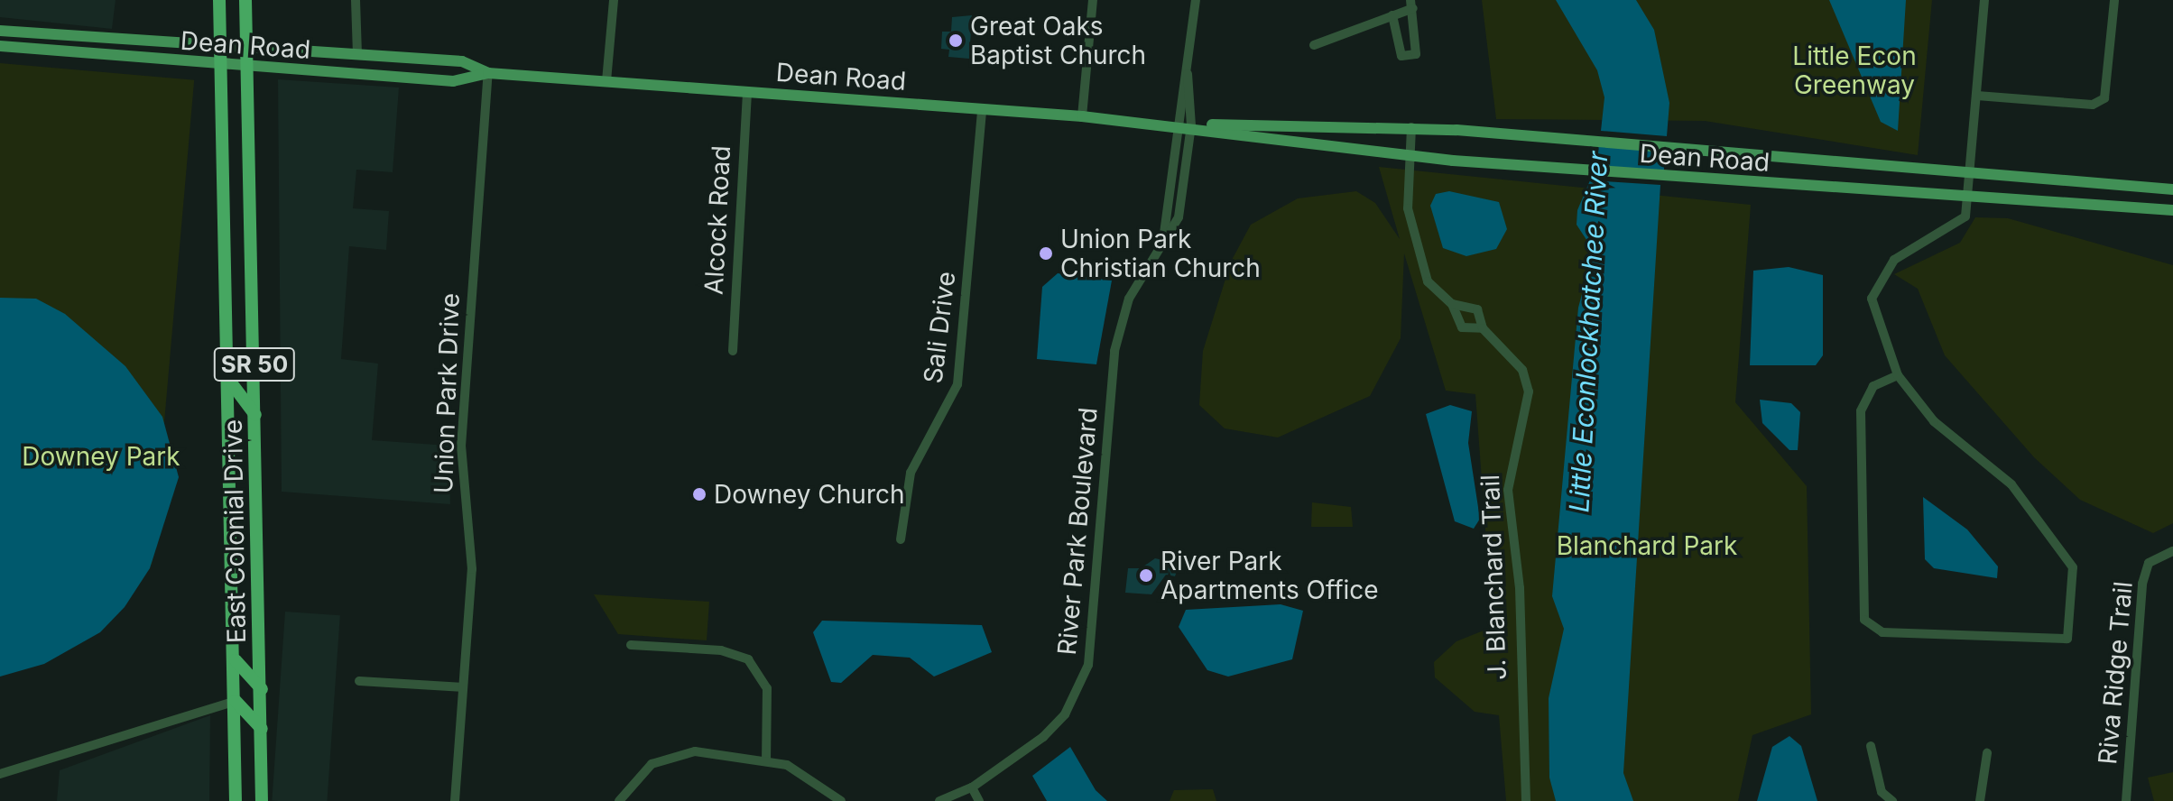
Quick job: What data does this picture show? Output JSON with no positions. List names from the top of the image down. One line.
{"streets":{"highway":["SR 50","East Colonial Drive"],"main road":["Dean Road"],"street":["Alcock Road","Sali Drive","Union Park Drive","River Park Boulevard","J. Blanchard Trail","Riva Ridge Trail"]},"crossings":[["Dean Road","Alcock Road"],["Dean Road","Sali Drive"],["Dean Road","Union Park Drive"],["Dean Road","East Colonial Drive"],["Dean Road","River Park Boulevard"],["Dean Road","J. Blanchard Trail"]],"water":["Little Econlockhatchee River"],"parks":["Little Econ Greenway","Downey Park","Blanchard Park"],"places":["Great Oaks Baptist Church","Union Park Christian Church","Downey Church","River Park Apartments Office"]}
